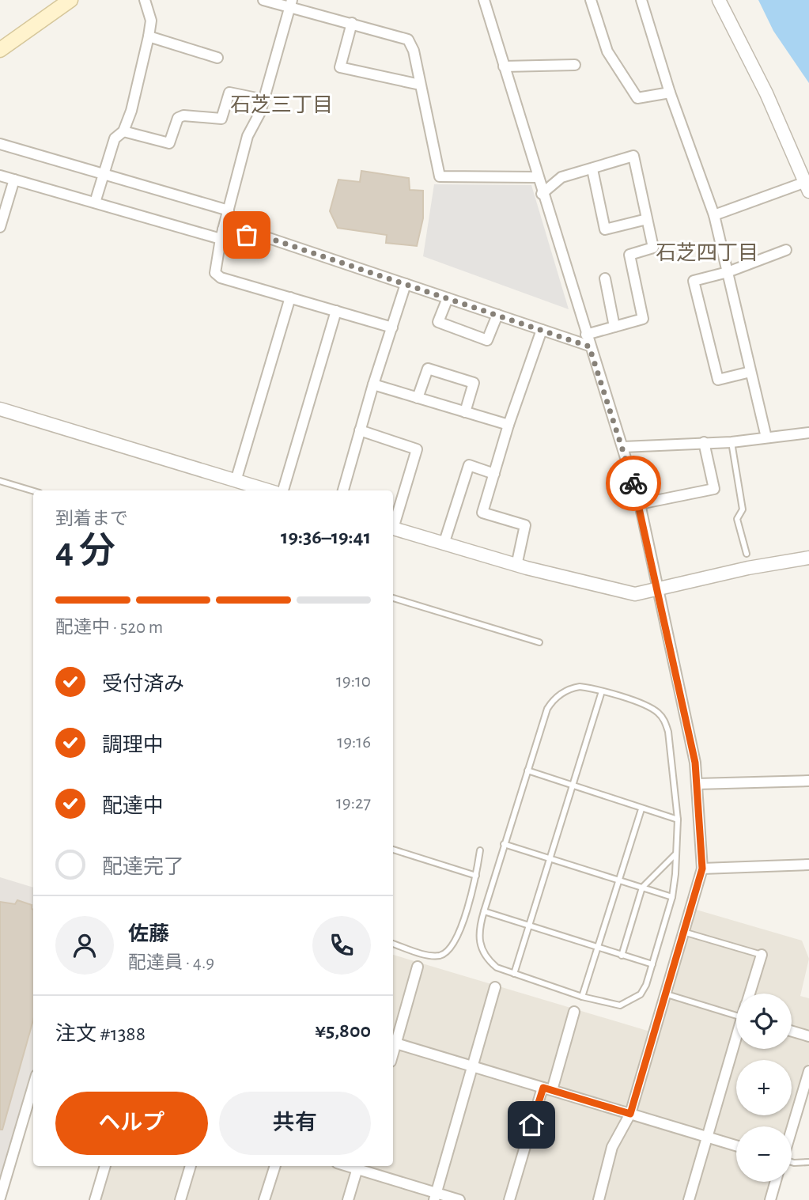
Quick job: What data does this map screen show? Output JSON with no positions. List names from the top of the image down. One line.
{"districts":["石芝三丁目","石芝四丁目"],"page":{"heading":["4 分","到着まで","19:36–19:41"],"panel":["佐藤","配達員 · 4.9","注文 #1388","¥5,800"],"bar":"配達中 · 520 m","list":[["受付済み","19:10"],["調理中","19:16"],["配達中","19:27"],"配達完了"],"map_buttons":["+","−"],"buttons":["ヘルプ","共有"]}}
